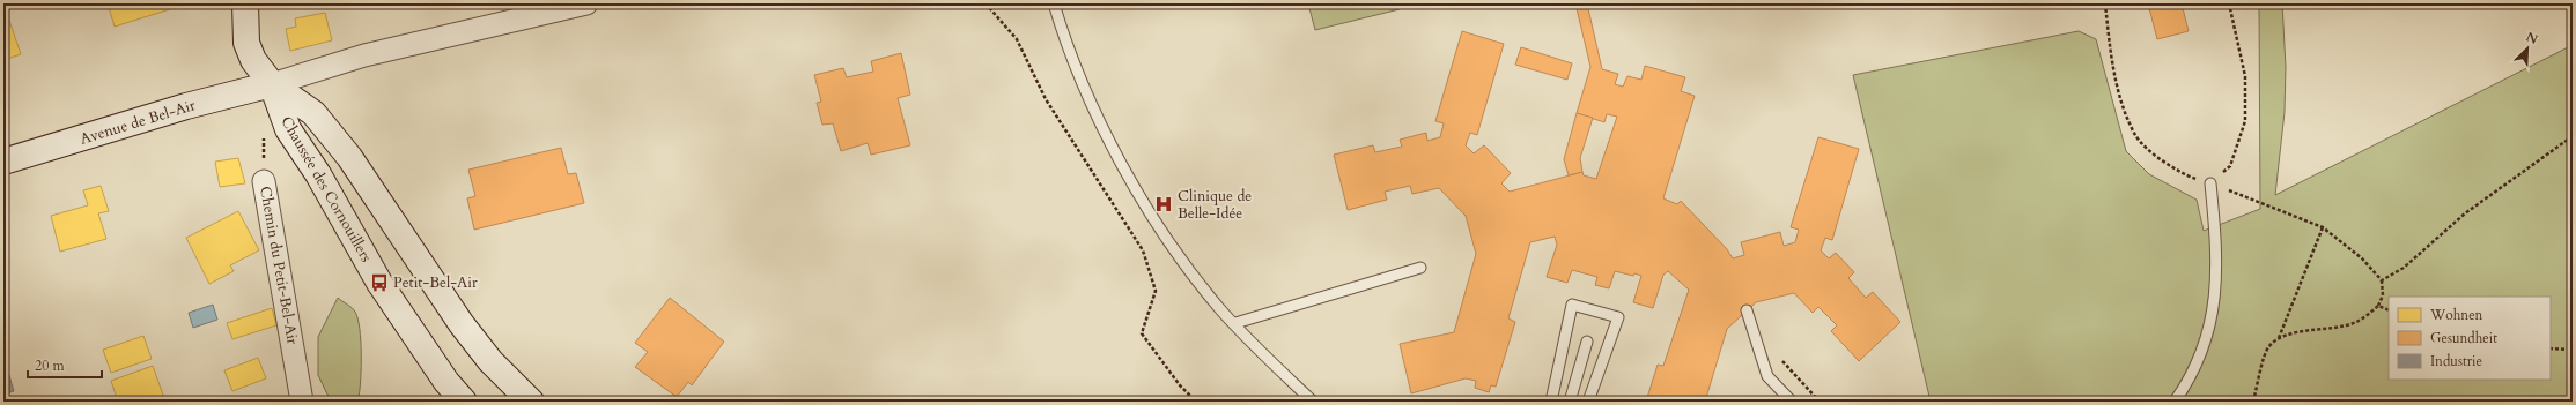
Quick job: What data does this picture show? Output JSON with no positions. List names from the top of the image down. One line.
{"streets":{"street":["Avenue de Bel-Air","Chaussée des Cornouillers","Chemin du Petit-Bel-Air"]},"crossings":[["Avenue de Bel-Air","Chaussée des Cornouillers"]],"places":{"hospital":["Clinique de Belle-Idée"],"bus stop":["Petit-Bel-Air"]},"legend":["Wohnen","Gesundheit","Industrie"],"scale_bar":"20 m","north":"top right"}
